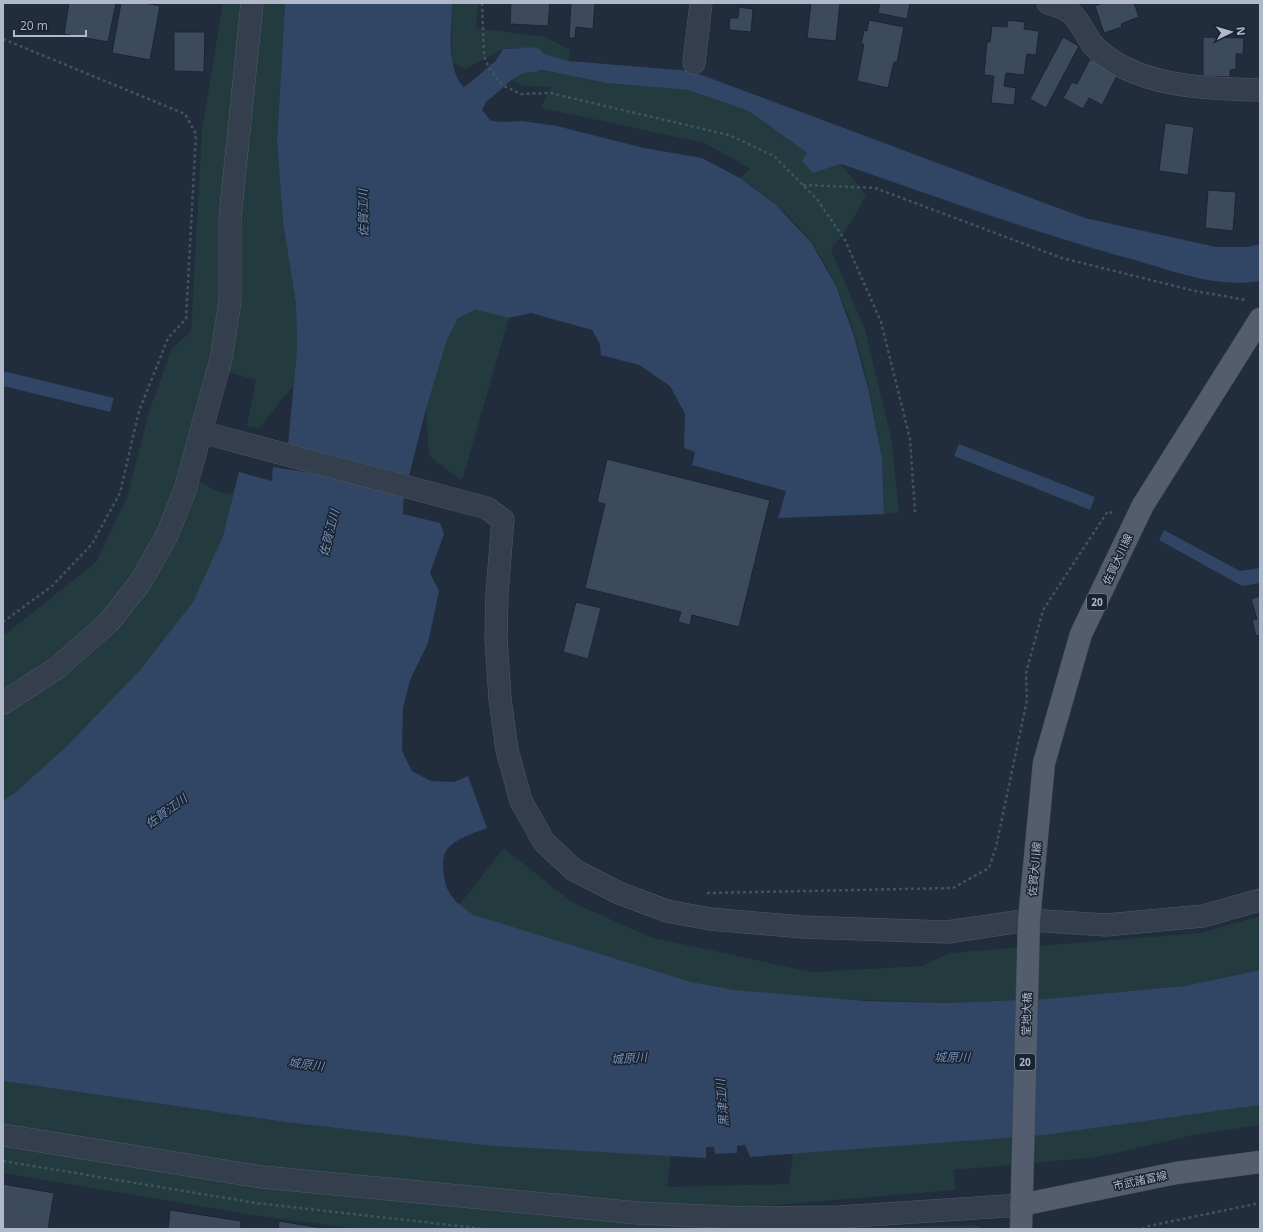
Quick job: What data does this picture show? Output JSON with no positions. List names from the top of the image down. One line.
{"streets":{"main road":["佐賀大川線","20","堂地大橋","市武諸富線"]},"crossings":[["佐賀大川線","堂地大橋"],["20","堂地大橋"],["20","市武諸富線"],["堂地大橋","市武諸富線"]],"water":["佐賀江川","城原川","黒津江川"],"scale_bar":"20 m","north":"right"}
